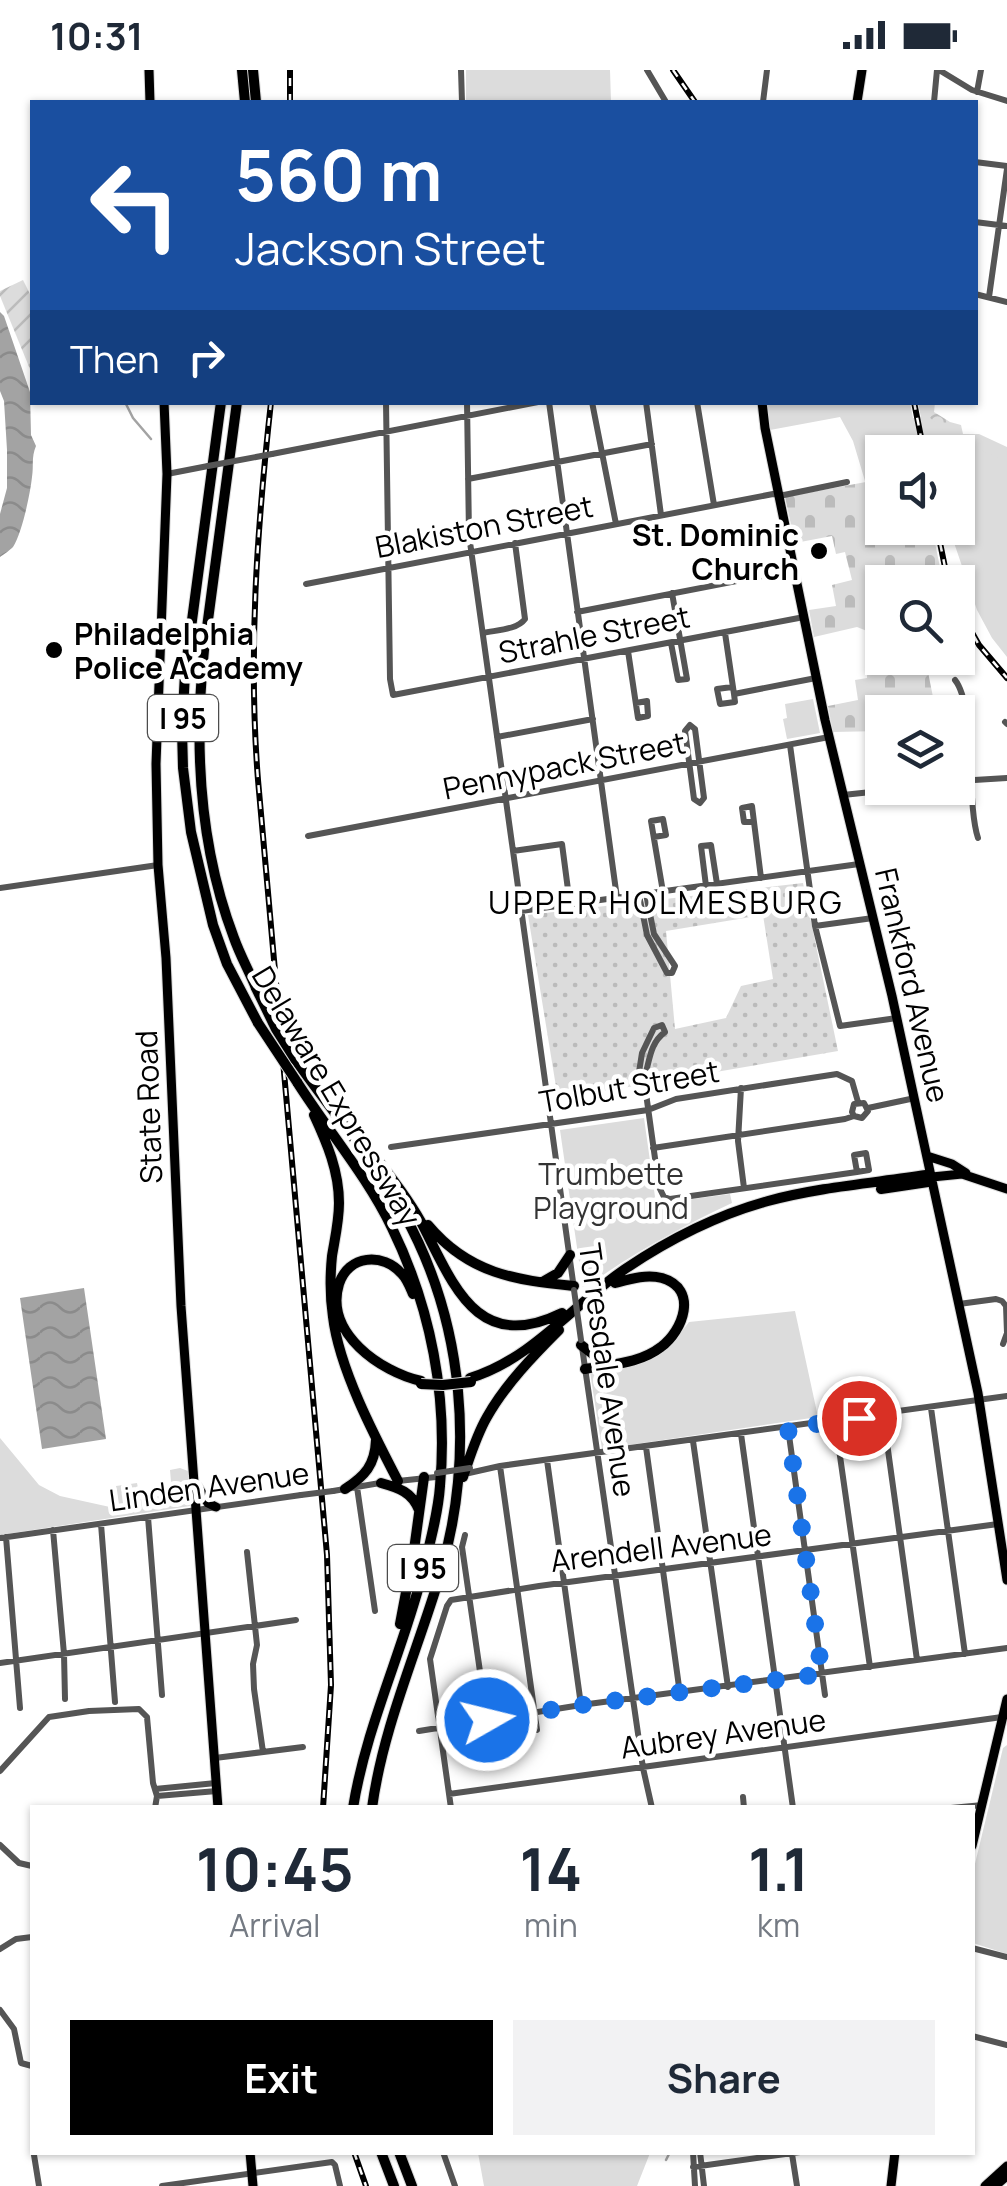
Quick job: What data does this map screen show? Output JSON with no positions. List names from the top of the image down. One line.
{"streets":{"highway":["I 95","Delaware Expressway"],"main road":["Frankford Avenue","State Road"],"street":["Blakiston Street","Strahle Street","Pennypack Street","Tolbut Street","Torresdale Avenue","Linden Avenue","Arendell Avenue","Aubrey Avenue"]},"crossings":[["Blakiston Street","Strahle Street"],["Blakiston Street","Frankford Avenue"],["Blakiston Street","Torresdale Avenue"],["Strahle Street","Frankford Avenue"],["Strahle Street","Torresdale Avenue"],["Pennypack Street","Frankford Avenue"],["Pennypack Street","Torresdale Avenue"],["Frankford Avenue","Linden Avenue"],["Frankford Avenue","Arendell Avenue"],["Tolbut Street","Torresdale Avenue"],["State Road","Linden Avenue"],["Torresdale Avenue","Linden Avenue"],["Torresdale Avenue","Arendell Avenue"],["Torresdale Avenue","Aubrey Avenue"]],"districts":["UPPER HOLMESBURG"],"parks":["Trumbette Playground"],"places":["St. Dominic Church","Philadelphia Police Academy"],"page":{"status":"10:31","turn":["560 m","Jackson Street"],"then":"Then","eta":["10:45","Arrival","14","min","1.1","km"],"buttons":["Exit","Share"]}}
